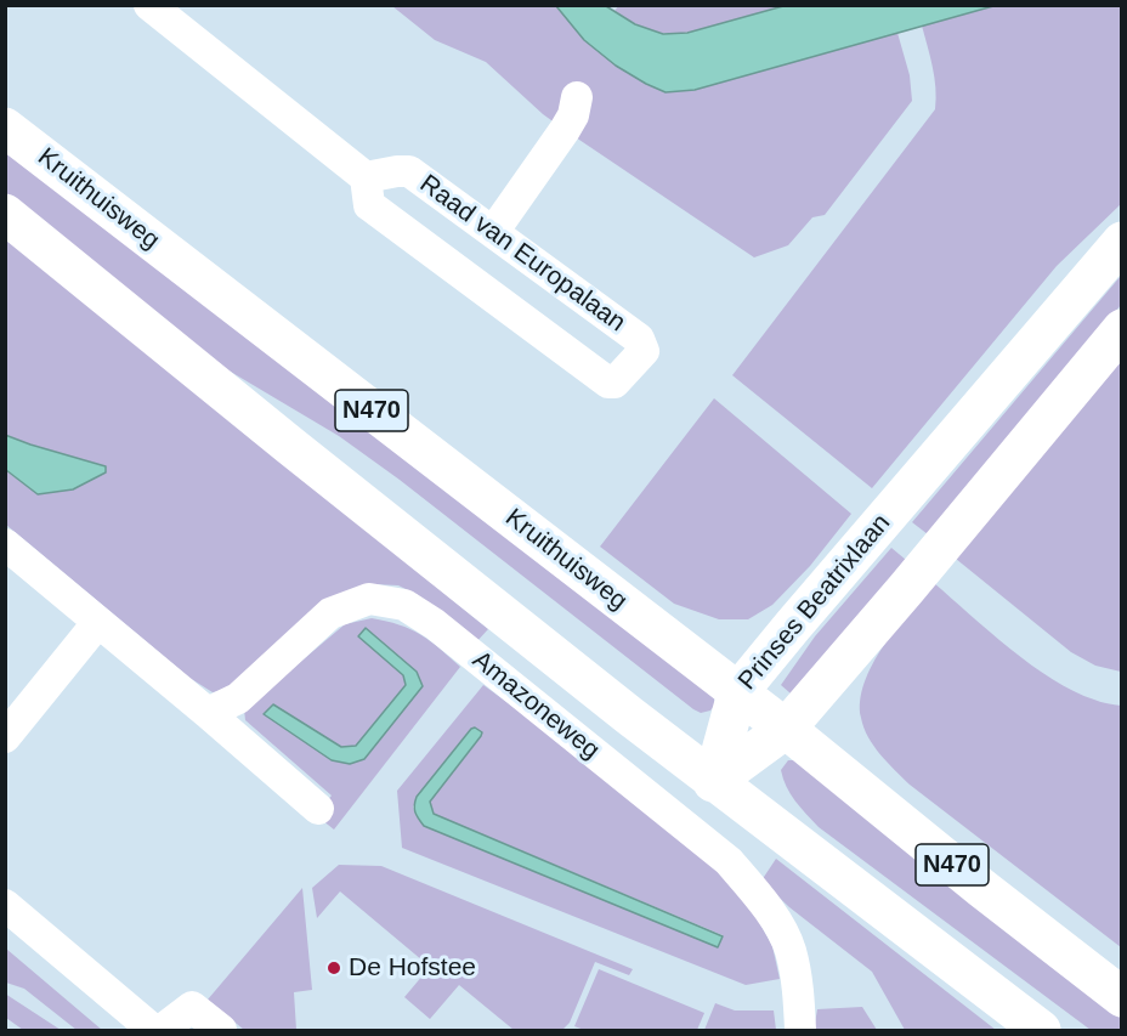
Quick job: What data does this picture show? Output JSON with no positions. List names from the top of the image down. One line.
{"streets":{"main road":["Kruithuisweg","N470","Prinses Beatrixlaan"],"street":["Raad van Europalaan","Amazoneweg"]},"crossings":[["Kruithuisweg","Prinses Beatrixlaan"]],"places":["De Hofstee"]}
